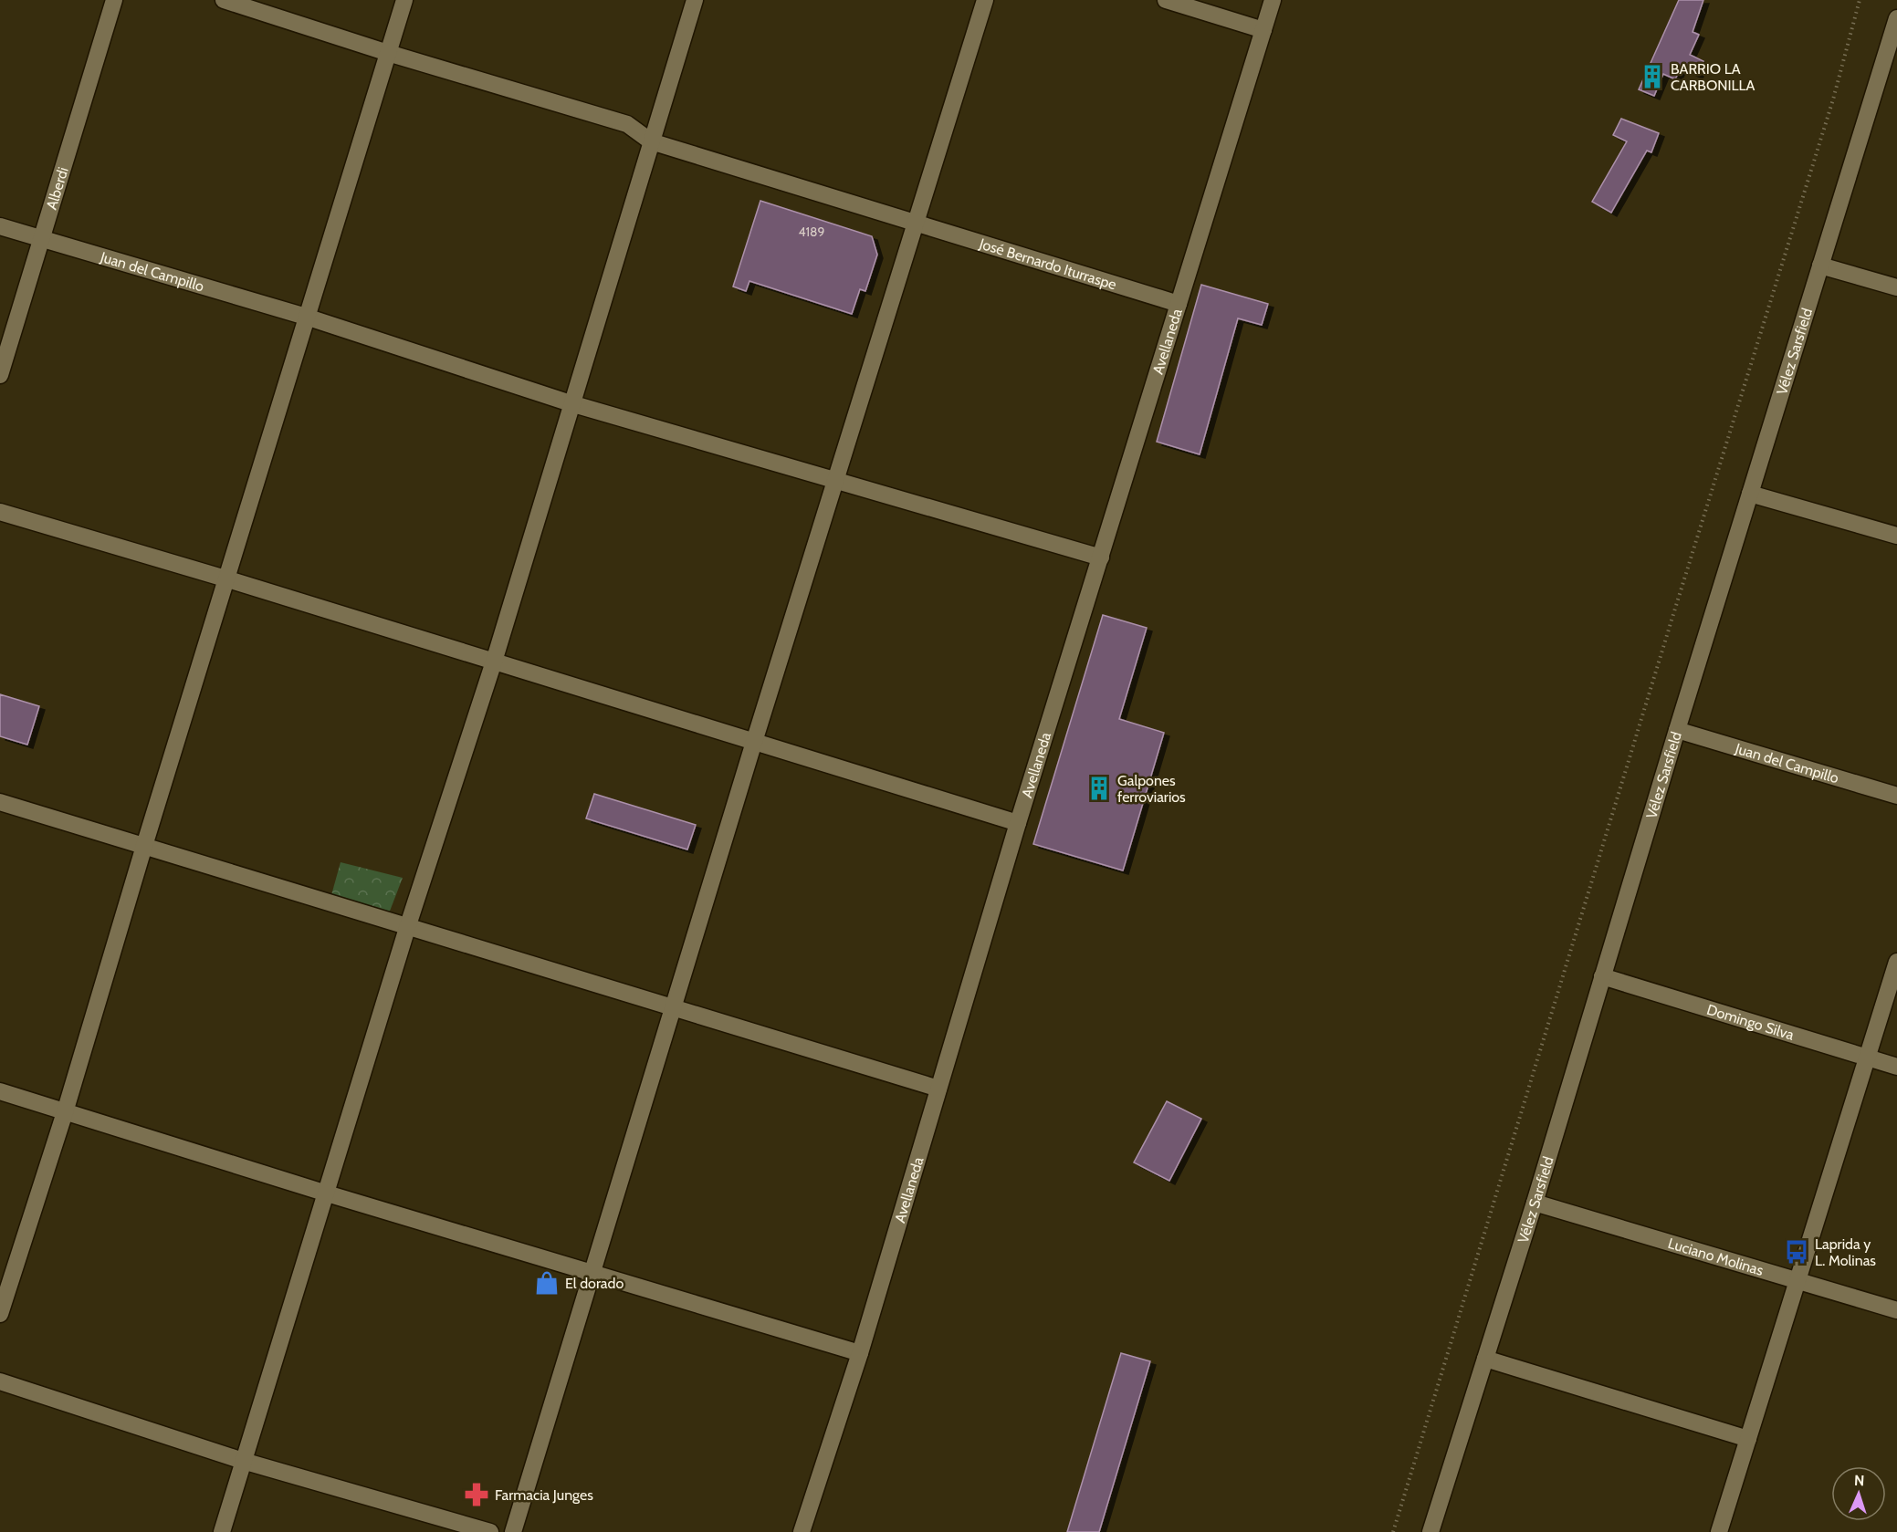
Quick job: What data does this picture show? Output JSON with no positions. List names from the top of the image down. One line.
{"streets":{"street":["Alberdi","José Bernardo Iturraspe","Juan del Campillo","Avellaneda","Vélez Sarsfield","Domingo Silva","Luciano Molinas"]},"crossings":[["Alberdi","Juan del Campillo"],["José Bernardo Iturraspe","Avellaneda"],["Juan del Campillo","Avellaneda"],["Juan del Campillo","Vélez Sarsfield"],["Vélez Sarsfield","Domingo Silva"],["Vélez Sarsfield","Luciano Molinas"]],"places":{"building":["BARRIO LA CARBONILLA","Galpones ferroviarios"],"bus stop":["Laprida y L. Molinas"],"shop":["El dorado"],"pharmacy":["Farmacia Junges"]},"house_numbers":["4189"],"north":"top"}
